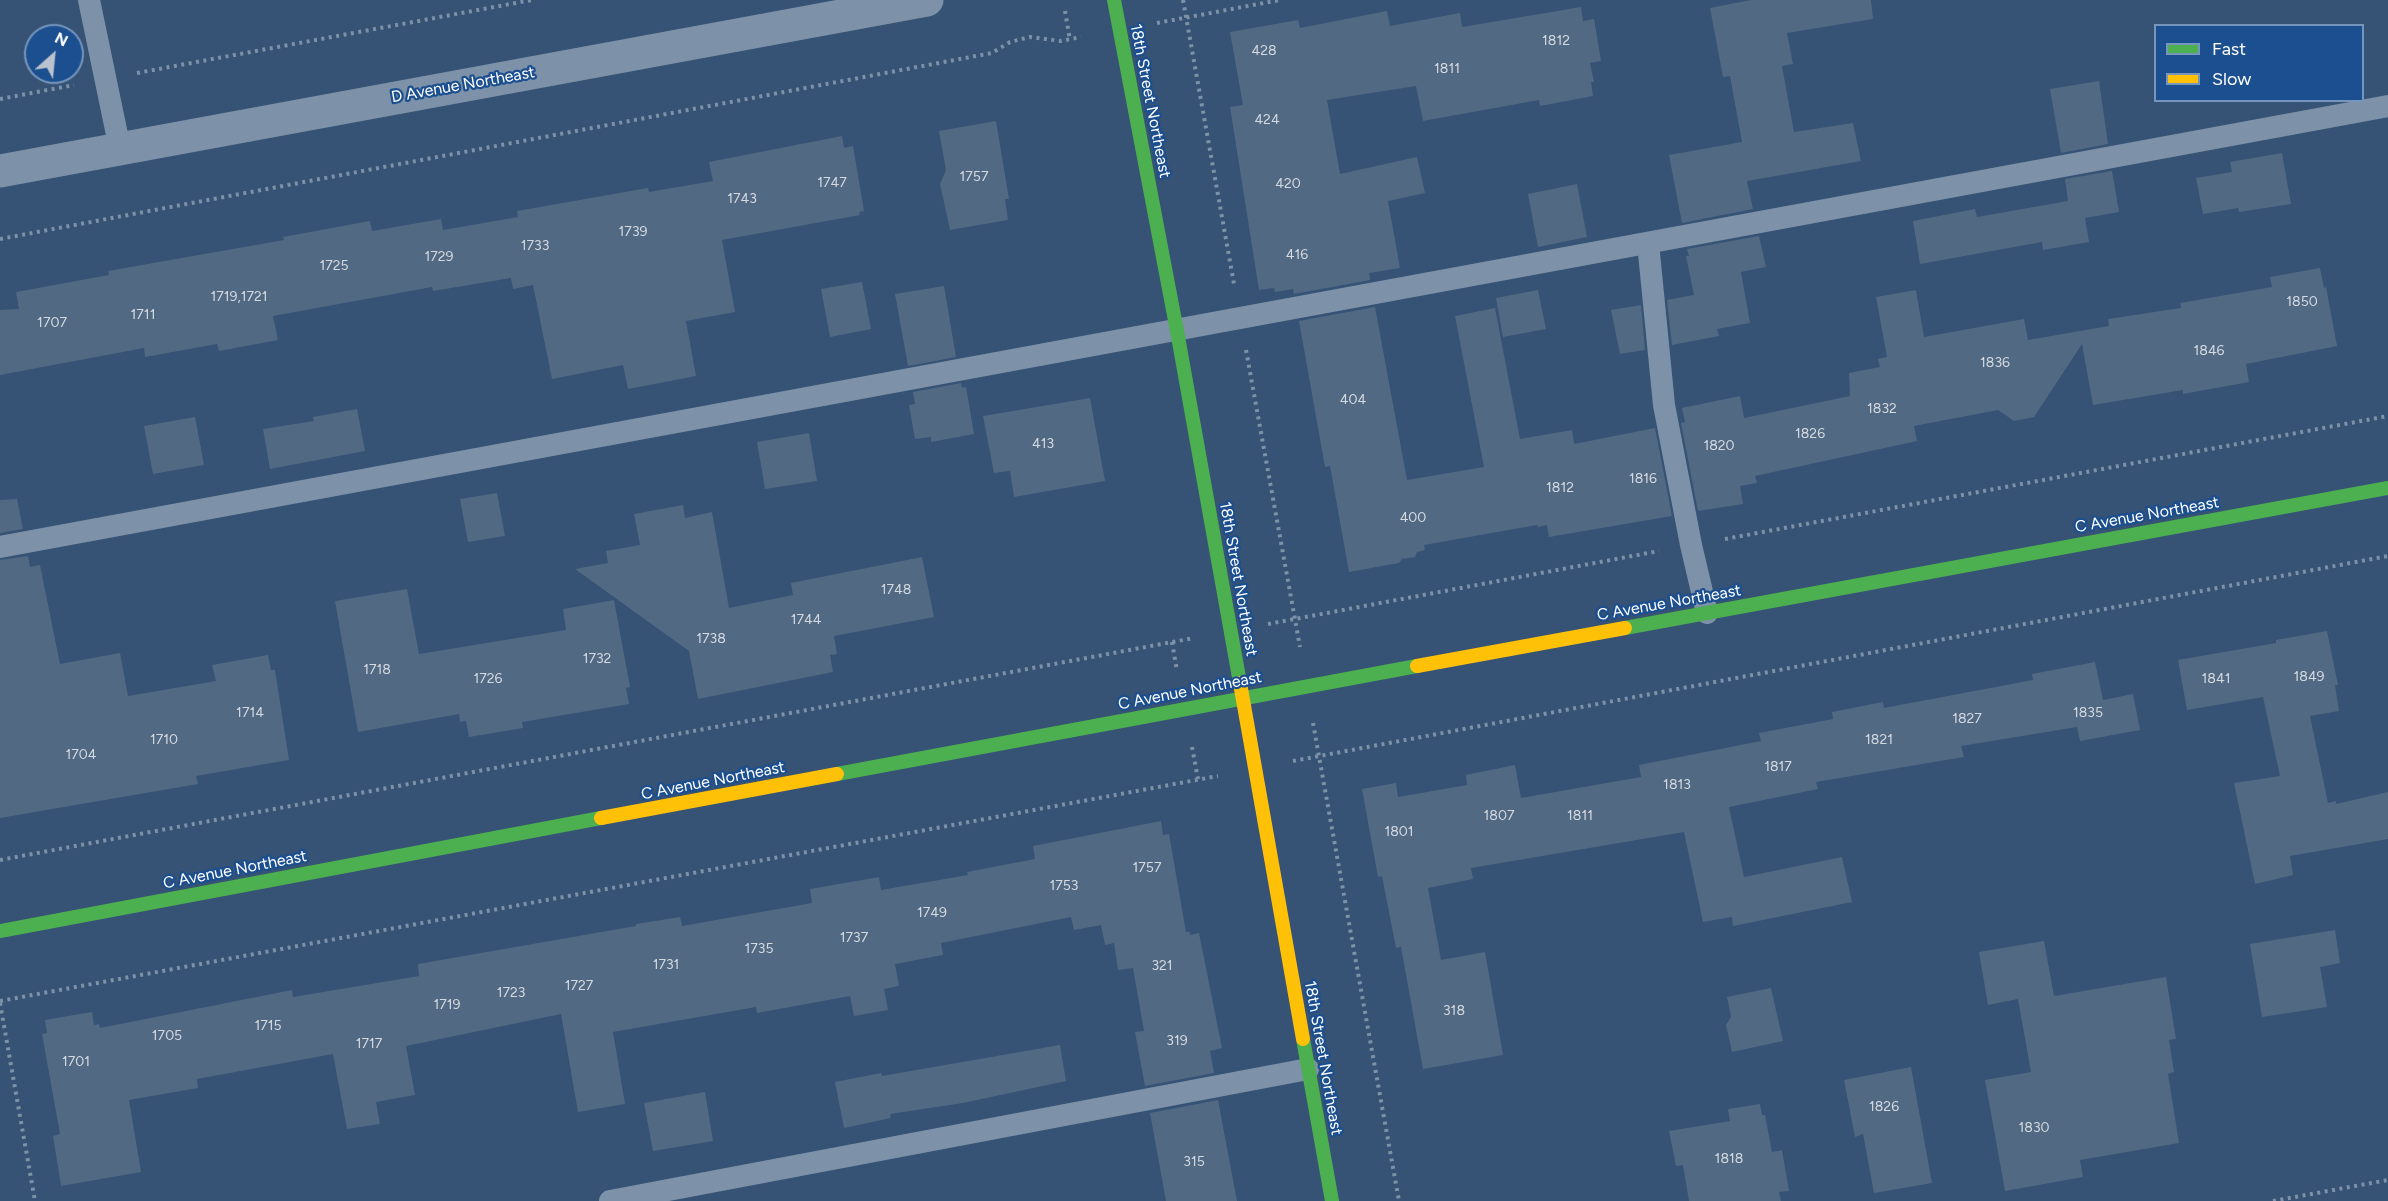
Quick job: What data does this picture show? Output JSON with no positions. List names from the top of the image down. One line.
{"streets":{"street":["D Avenue Northeast","18th Street Northeast","C Avenue Northeast"]},"crossings":[["18th Street Northeast","C Avenue Northeast"]],"house_numbers":["1812","428","1811","424","1757","1747","420","1743","1739","1733","416","1729","1725","1719,1721","1850","1711","1707","1846","1836","404","1832","1826","413","1820","1816","1812","400","1748","1744","1738","1732","1718","1849","1726","1841","1714","1835","1827","1710","1821","1704","1817","1813","1807","1811","1801","1757","1753","1749","1737","1735","1731","321","1727","1723","1719","318","1715","1705","319","1717","1701","1826","1830","1818","315"],"legend":["Fast","Slow"],"north":"top right"}
